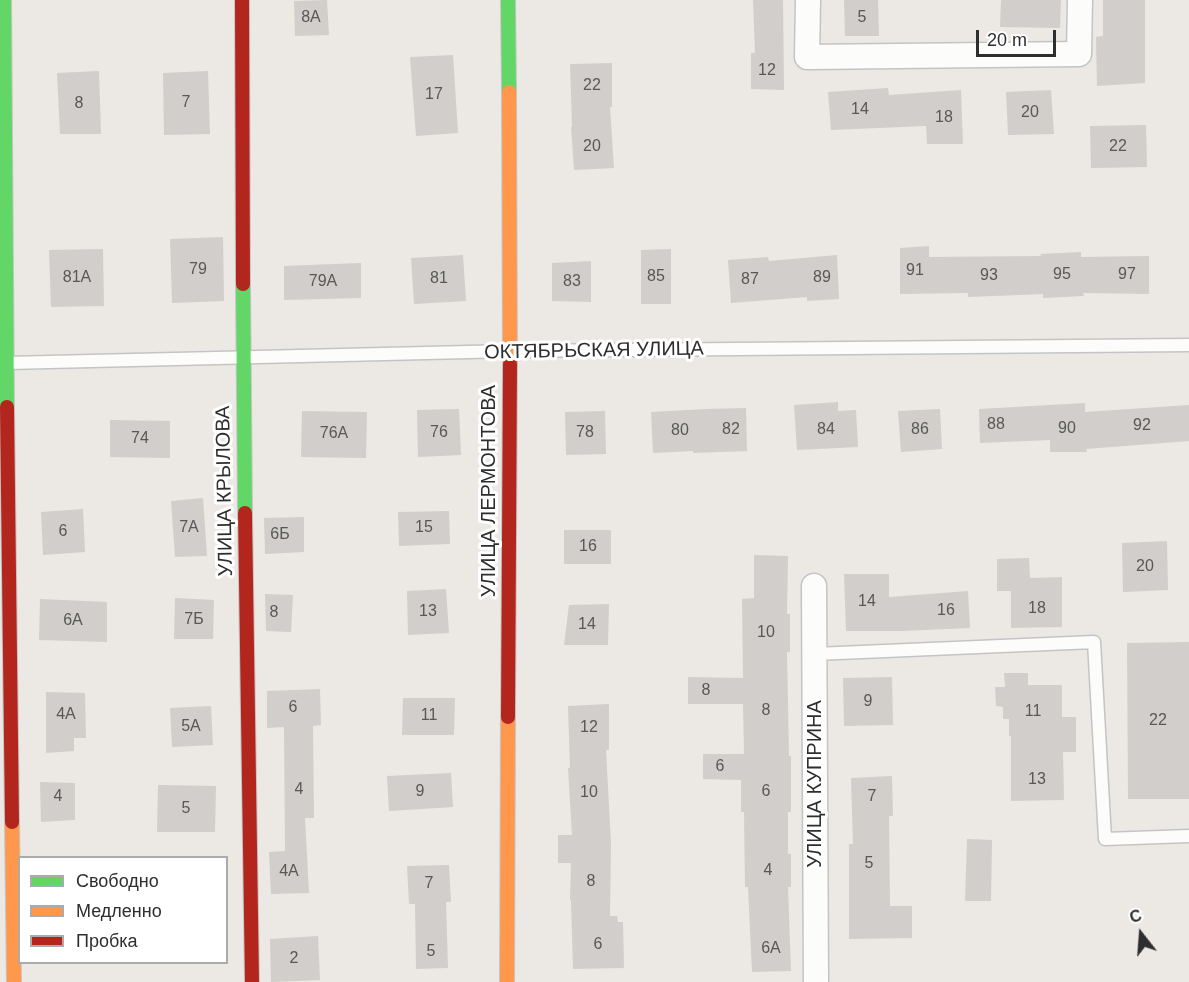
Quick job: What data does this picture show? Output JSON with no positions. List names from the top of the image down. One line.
{"streets":{"street":["УЛИЦА КРЫЛОВА","УЛИЦА ЛЕРМОНТОВА","УЛИЦА КУПРИНА"],"lane":["ОКТЯБРЬСКАЯ УЛИЦА"]},"crossings":[["ОКТЯБРЬСКАЯ УЛИЦА","УЛИЦА КРЫЛОВА"],["ОКТЯБРЬСКАЯ УЛИЦА","УЛИЦА ЛЕРМОНТОВА"]],"house_numbers":["8А","5","12","22","17","7","8","14","20","18","20","22","79","91","95","97","93","85","81А","89","81","87","79А","83","88","92","90","82","84","86","80","76","78","76А","74","7А","15","6","6Б","16","20","14","18","16","13","8","7Б","6А","14","10","8","9","6","8","11","4А","11","22","5А","12","6","13","4","9","6","10","4","7","5","5","4","4А","8","7","6","6А","5","2"],"legend":["Свободно","Медленно","Пробка"],"scale_bar":"20 m","north":"top"}
